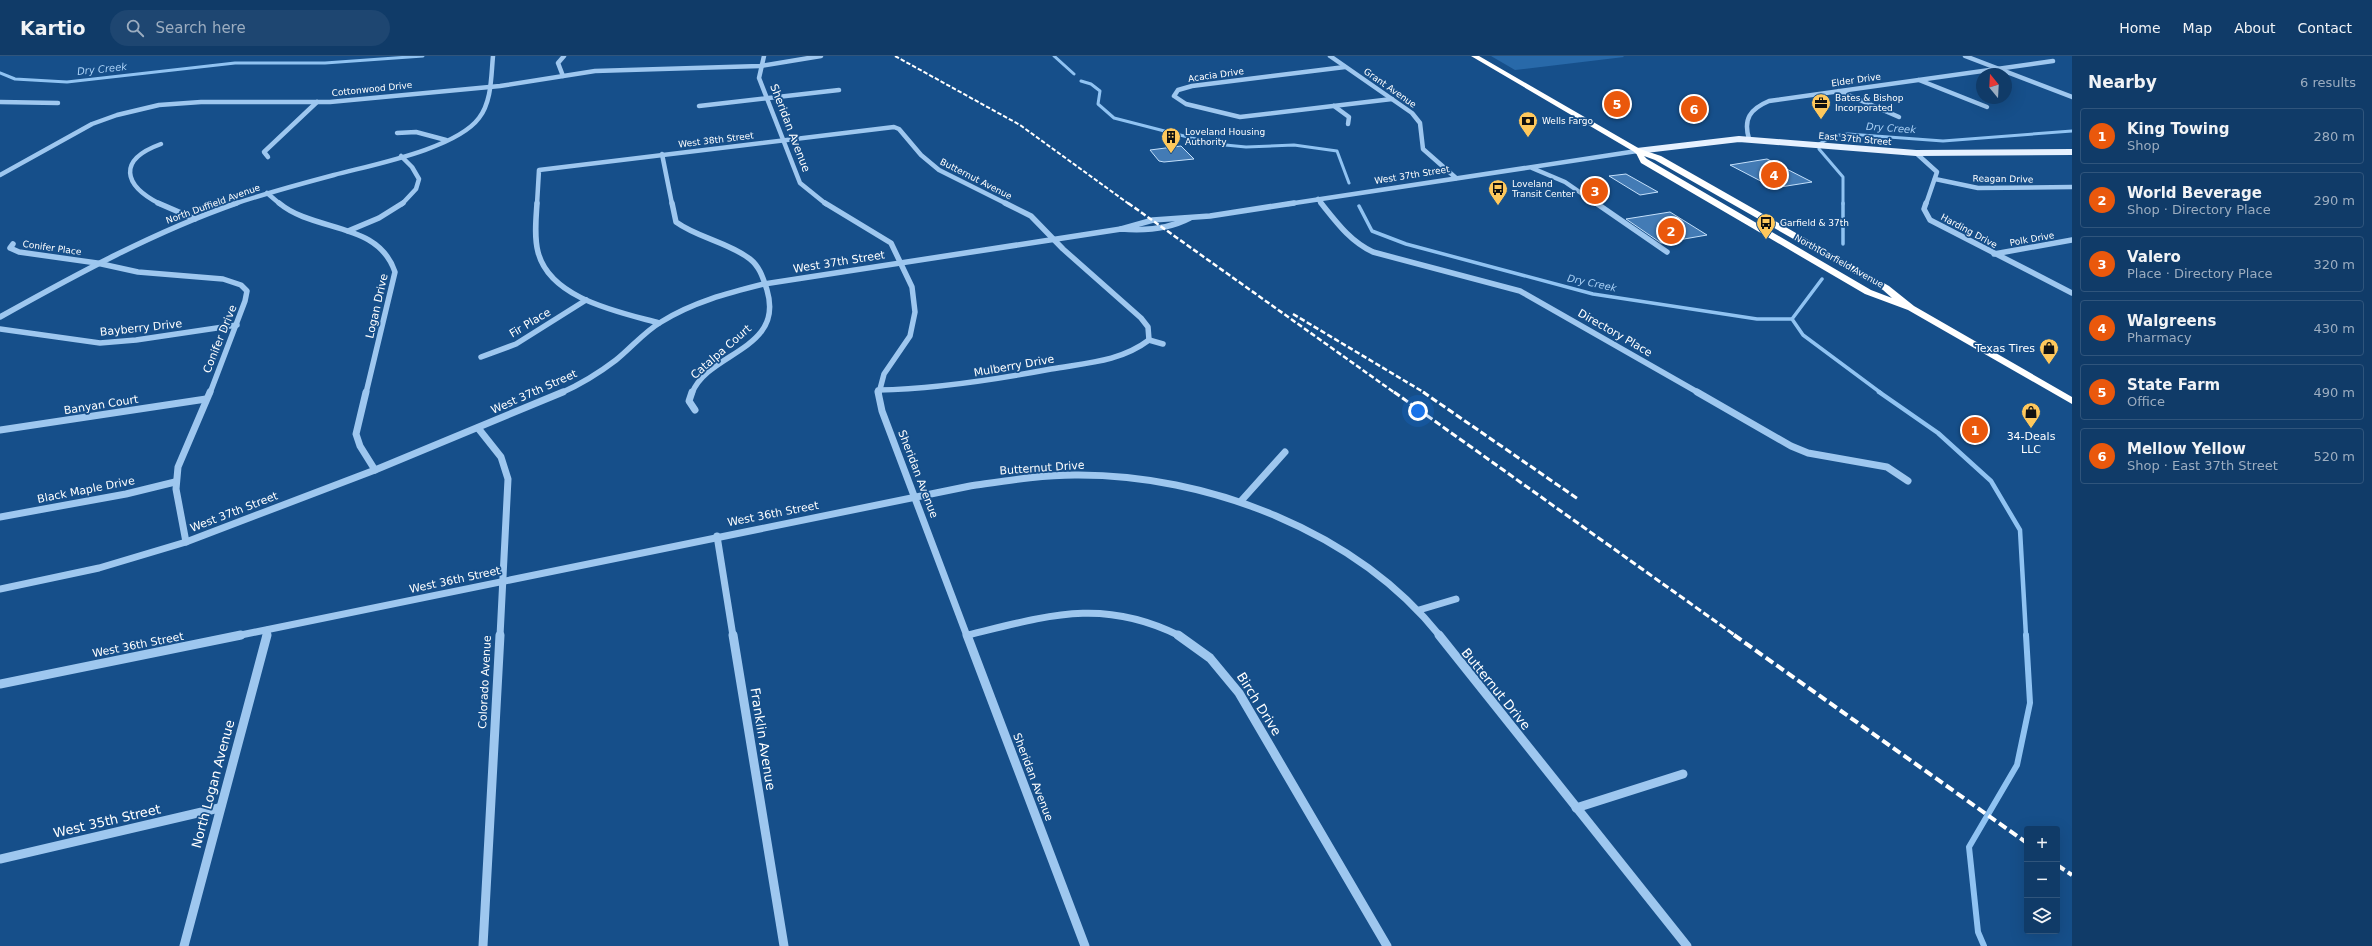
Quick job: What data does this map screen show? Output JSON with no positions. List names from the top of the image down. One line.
{"streets":{"highway":["North Garfield Avenue"],"main road":["East 37th Street"],"street":["Acacia Drive","Elder Drive","Grant Avenue","Cottonwood Drive","Sheridan Avenue","West 38th Street","West 37th Street","Butternut Avenue","Reagan Drive","North Duffield Avenue","Harding Drive","Polk Drive","Conifer Place","Logan Drive","Fir Place","Bayberry Drive","Directory Place","Conifer Drive","Catalpa Court","Mulberry Drive","Banyan Court","Butternut Drive","Black Maple Drive","West 36th Street","Colorado Avenue","Birch Drive","Franklin Avenue","North Logan Avenue","West 35th Street"]},"crossings":[["Acacia Drive","Grant Avenue"],["Elder Drive","East 37th Street"],["Grant Avenue","West 37th Street"],["Cottonwood Drive","Sheridan Avenue"],["Cottonwood Drive","North Duffield Avenue"],["Sheridan Avenue","West 38th Street"],["Sheridan Avenue","West 37th Street"],["Sheridan Avenue","Mulberry Drive"],["Sheridan Avenue","Butternut Drive"],["Sheridan Avenue","West 36th Street"],["Sheridan Avenue","Birch Drive"],["East 37th Street","West 37th Street"],["East 37th Street","North Garfield Avenue"],["West 38th Street","Butternut Avenue"],["West 38th Street","Fir Place"],["West 37th Street","Butternut Avenue"],["West 37th Street","North Garfield Avenue"],["West 37th Street","Logan Drive"],["West 37th Street","Directory Place"],["West 37th Street","Conifer Drive"],["West 37th Street","Catalpa Court"],["West 37th Street","Colorado Avenue"],["Reagan Drive","Harding Drive"],["North Duffield Avenue","Conifer Place"],["North Duffield Avenue","Logan Drive"],["North Duffield Avenue","Conifer Drive"],["Harding Drive","Polk Drive"],["Conifer Place","Conifer Drive"],["Bayberry Drive","Conifer Drive"],["Conifer Drive","Banyan Court"],["Conifer Drive","Black Maple Drive"],["Butternut Drive","West 36th Street"],["West 36th Street","Colorado Avenue"],["West 36th Street","Franklin Avenue"],["West 36th Street","North Logan Avenue"],["North Logan Avenue","West 35th Street"]],"water":["Dry Creek"],"places":{"office":["Bates & Bishop Incorporated"],"bank":["Wells Fargo"],"building":["Loveland Housing Authority"],"bus stop":["Loveland Transit Center","Garfield & 37th"],"shop":["Texas Tires","34-Deals LLC"]},"north":"top","page":{"header":"Kartio","search":"Search here","nav":["Home","Map","About","Contact"],"heading":["Nearby","6 results"],"pins":["5","6","4","3","2","1"],"list":[{"mark":"1","name":"King Towing","note":"Shop","value":"280 m"},{"mark":"2","name":"World Beverage","note":"Shop · Directory Place","value":"290 m"},{"mark":"3","name":"Valero","note":"Place · Directory Place","value":"320 m"},{"mark":"4","name":"Walgreens","note":"Pharmacy","value":"430 m"},{"mark":"5","name":"State Farm","note":"Office","value":"490 m"},{"mark":"6","name":"Mellow Yellow","note":"Shop · East 37th Street","value":"520 m"}],"map_buttons":["+","−"]}}
